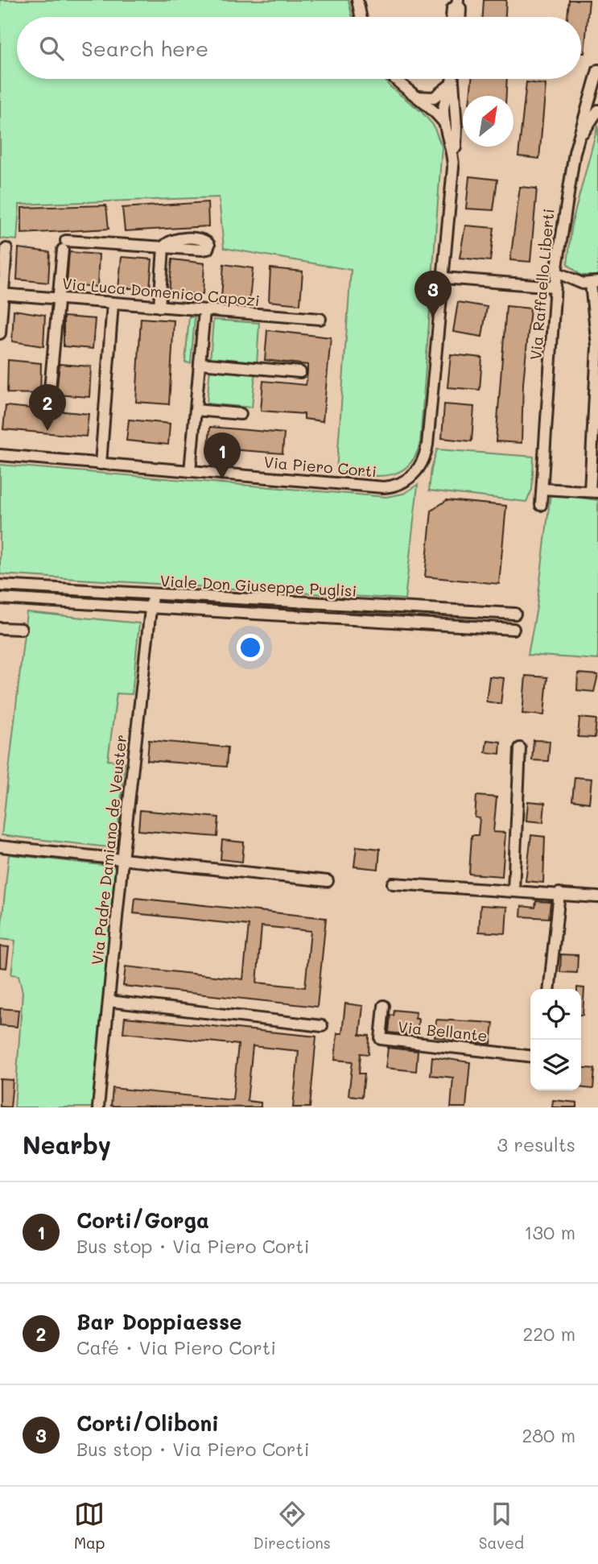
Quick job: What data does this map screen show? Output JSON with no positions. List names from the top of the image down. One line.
{"streets":{"street":["Via Raffaello Liberti","Via Luca Domenico Capozi","Via Piero Corti","Viale Don Giuseppe Puglisi","Via Padre Damiano de Veuster","Via Bellante"]},"crossings":[["Viale Don Giuseppe Puglisi","Via Padre Damiano de Veuster"]],"north":"top right","page":{"search":"Search here","pins":["3","2","1"],"heading":["Nearby","3 results"],"list":[{"mark":"1","name":"Corti/Gorga","note":"Bus stop · Via Piero Corti","value":"130 m"},{"mark":"2","name":"Bar Doppiaesse","note":"Café · Via Piero Corti","value":"220 m"},{"mark":"3","name":"Corti/Oliboni","note":"Bus stop · Via Piero Corti","value":"280 m"}],"nav":["Map","Directions","Saved"]}}
